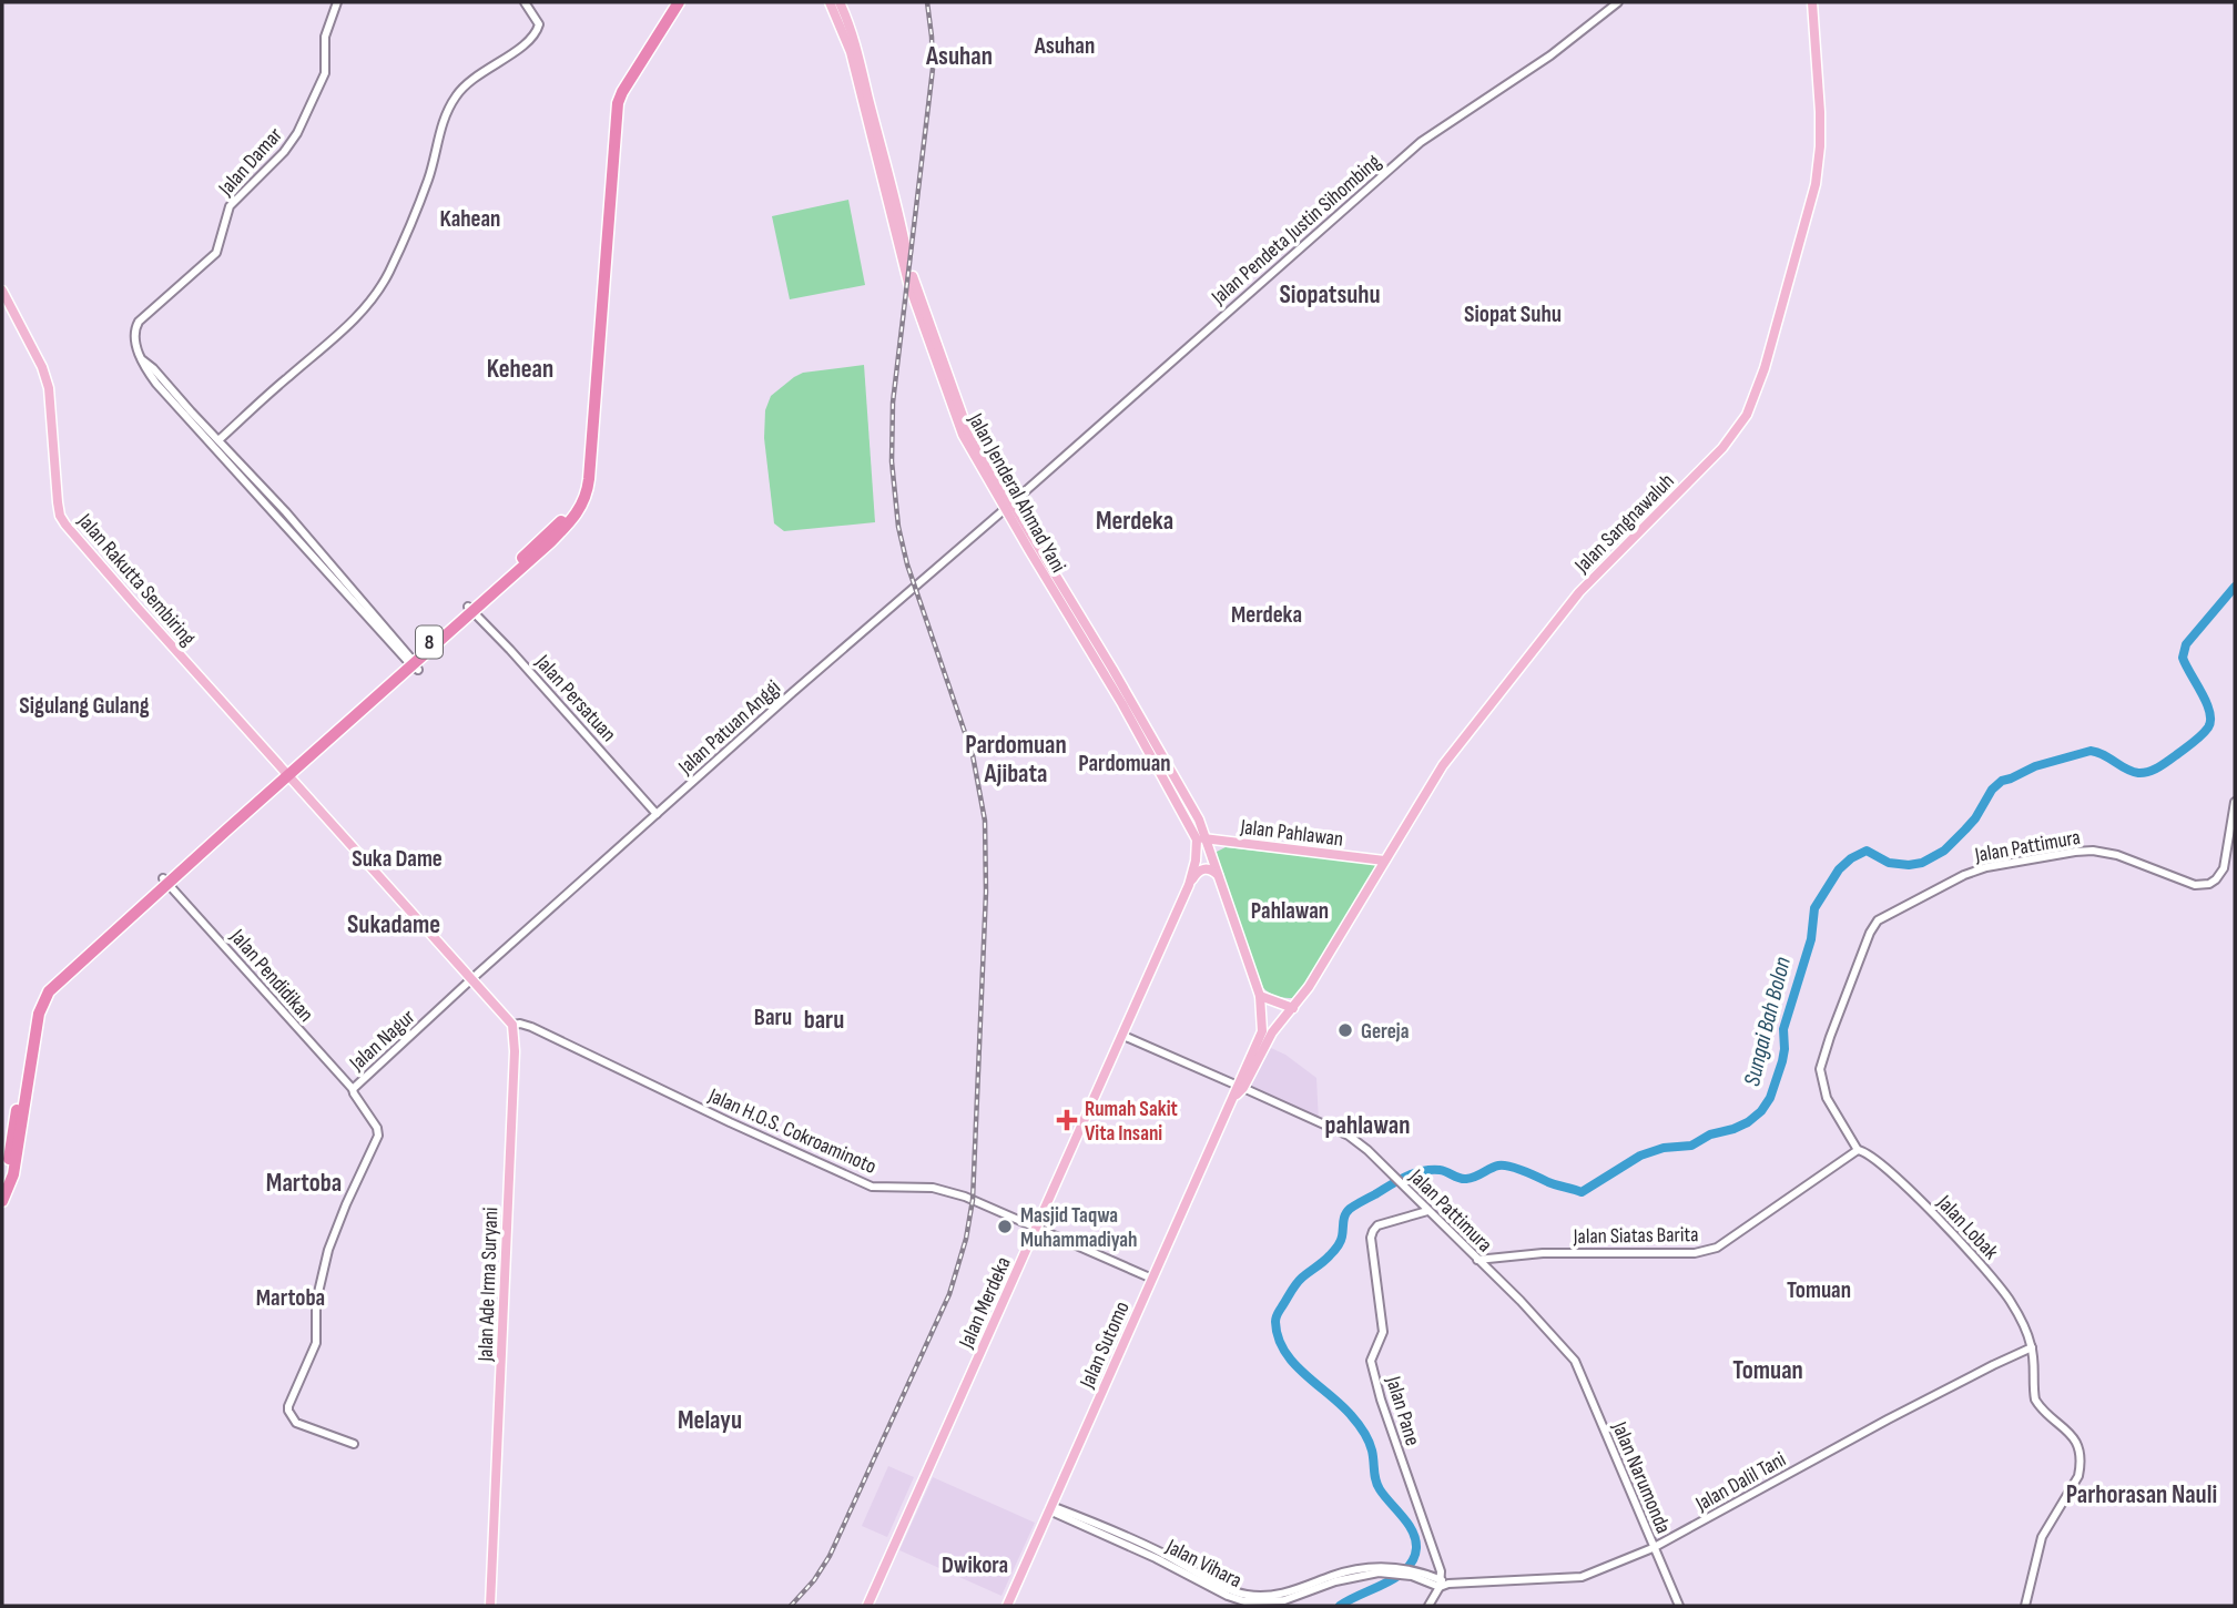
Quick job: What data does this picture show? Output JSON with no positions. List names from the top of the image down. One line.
{"streets":{"highway":["8"],"main road":["Jalan Jenderal Ahmad Yani","Jalan Sangnawaluh","Jalan Rakutta Sembiring","Jalan Pahlawan","Jalan Ade Irma Suryani","Jalan Merdeka","Jalan Sutomo"],"street":["Jalan Damar","Jalan Pendeta Justin Sihombing","Jalan Persatuan","Jalan Patuan Anggi","Jalan Pattimura","Jalan Pendidikan","Jalan Nagur","Jalan H.O.S. Cokroaminoto","Jalan Lobak","Jalan Siatas Barita","Jalan Pane","Jalan Narumonda","Jalan Dalil Tani","Jalan Vihara"]},"crossings":[["Jalan Damar","8"],["Jalan Pendeta Justin Sihombing","Jalan Jenderal Ahmad Yani"],["Jalan Pendeta Justin Sihombing","Jalan Patuan Anggi"],["Jalan Jenderal Ahmad Yani","Jalan Patuan Anggi"],["Jalan Jenderal Ahmad Yani","Jalan Pahlawan"],["Jalan Jenderal Ahmad Yani","Jalan Merdeka"],["Jalan Jenderal Ahmad Yani","Jalan Sutomo"],["Jalan Sangnawaluh","Jalan Pahlawan"],["Jalan Sangnawaluh","Jalan Sutomo"],["Jalan Rakutta Sembiring","8"],["Jalan Rakutta Sembiring","Jalan Patuan Anggi"],["Jalan Rakutta Sembiring","Jalan Nagur"],["8","Jalan Persatuan"],["8","Jalan Pendidikan"],["Jalan Persatuan","Jalan Patuan Anggi"],["Jalan Patuan Anggi","Jalan Nagur"],["Jalan Pahlawan","Jalan Merdeka"],["Jalan Pahlawan","Jalan Sutomo"],["Jalan Pattimura","Jalan Lobak"],["Jalan Pattimura","Jalan Siatas Barita"],["Jalan Pattimura","Jalan Merdeka"],["Jalan Pattimura","Jalan Sutomo"],["Jalan Pattimura","Jalan Pane"],["Jalan Pattimura","Jalan Narumonda"],["Jalan Pendidikan","Jalan Nagur"],["Jalan H.O.S. Cokroaminoto","Jalan Ade Irma Suryani"],["Jalan H.O.S. Cokroaminoto","Jalan Merdeka"],["Jalan H.O.S. Cokroaminoto","Jalan Sutomo"],["Jalan Lobak","Jalan Siatas Barita"],["Jalan Lobak","Jalan Dalil Tani"],["Jalan Merdeka","Jalan Sutomo"],["Jalan Sutomo","Jalan Vihara"],["Jalan Pane","Jalan Dalil Tani"],["Jalan Pane","Jalan Vihara"],["Jalan Narumonda","Jalan Dalil Tani"],["Jalan Dalil Tani","Jalan Vihara"]],"districts":["Asuhan","Asuhan","Kahean","Siopatsuhu","Siopat Suhu","Kehean","Merdeka","Merdeka","Sigulang Gulang","Pardomuan Ajibata","Pardomuan","Suka Dame","Pahlawan","Sukadame","Baru","baru","pahlawan","Martoba","Tomuan","Martoba","Tomuan","Melayu","Parhorasan Nauli","Dwikora"],"water":["Sungai Bah Bolon"],"places":{"other":["Gereja","Masjid Taqwa Muhammadiyah"],"health":["Rumah Sakit Vita Insani"]}}
